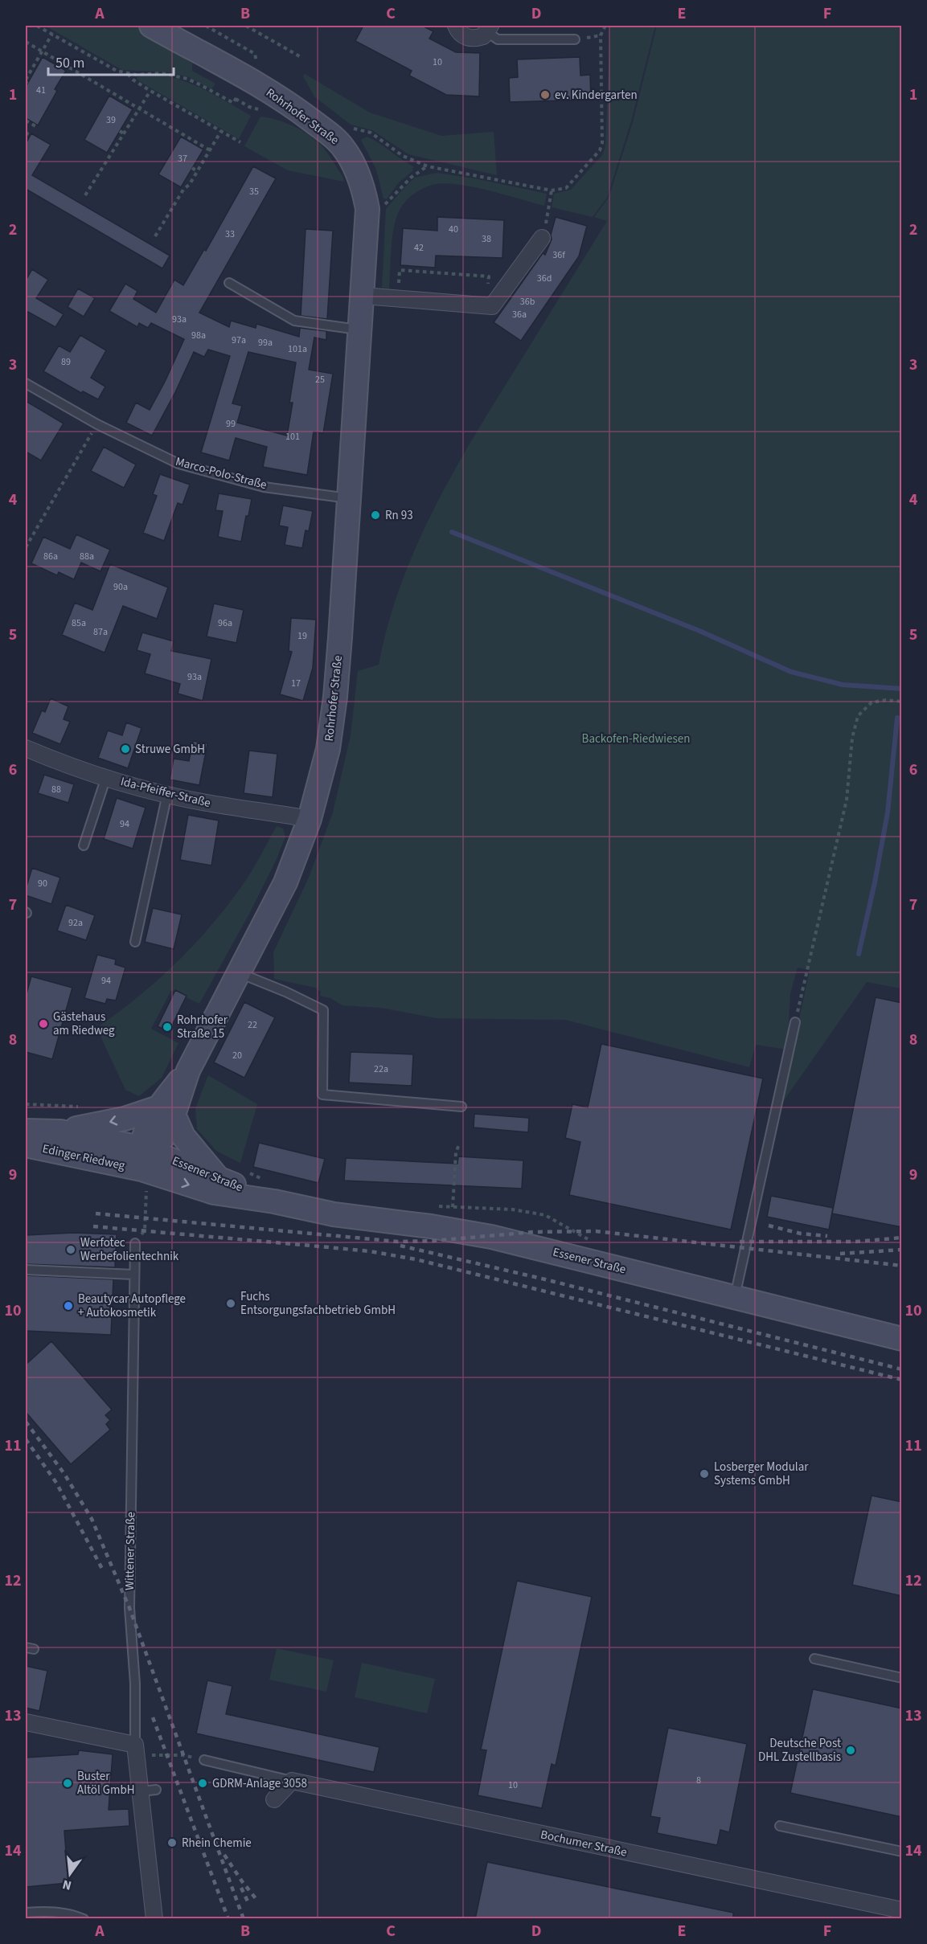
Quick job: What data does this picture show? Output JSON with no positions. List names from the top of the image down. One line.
{"streets":{"main road":["Rohrhofer Straße","Edinger Riedweg","Essener Straße"],"street":["Ida-Pfeiffer-Straße","Wittener Straße","Bochumer Straße"],"lane":["Marco-Polo-Straße"]},"crossings":[["Rohrhofer Straße","Marco-Polo-Straße"],["Rohrhofer Straße","Ida-Pfeiffer-Straße"],["Rohrhofer Straße","Edinger Riedweg"],["Rohrhofer Straße","Essener Straße"],["Edinger Riedweg","Essener Straße"]],"parks":["Backofen-Riedwiesen"],"places":["ev. Kindergarten","Rn 93","Struwe GmbH","Gästehaus am Riedweg","Rohrhofer Straße 15","Werfotec Werbefolientechnik","Fuchs Entsorgungsfachbetrieb GmbH","Beautycar Autopflege + Autokosmetik","Losberger Modular Systems GmbH","Deutsche Post DHL Zustellbasis","Buster Altöl GmbH","GDRM-Anlage 3058","Rhein Chemie"],"house_numbers":["10","41","39","37","35","40","33","38","42","36f","36d","36b","36a","93a","98a","97a","99a","101a","89","25","99","101","86a","88a","90a","85a","96a","87a","19","93a","17","88","94","90","92a","94","22","20","22a","8","10"],"scale_bar":"50 m","north":"bottom","grid":{"columns":["A","B","C","D","E","F"],"rows":["1","2","3","4","5","6","7","8","9","10","11","12","13","14"]}}
